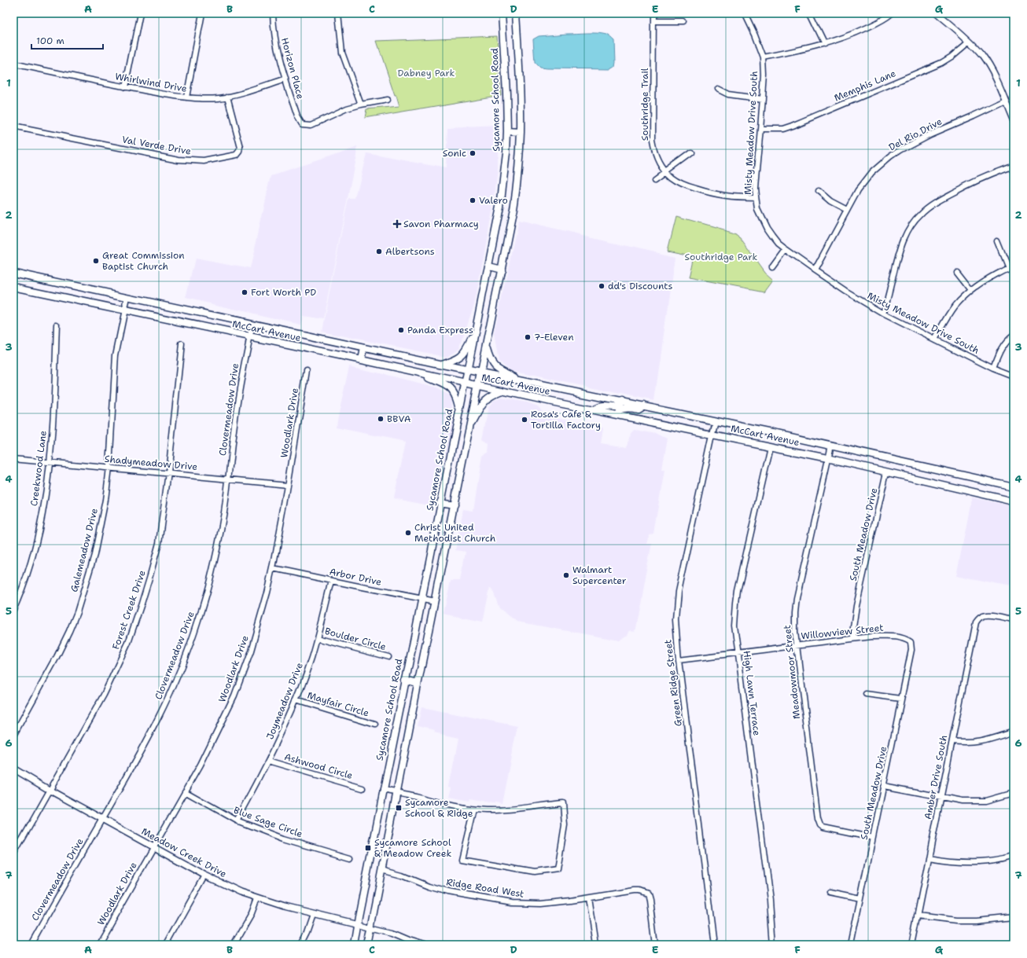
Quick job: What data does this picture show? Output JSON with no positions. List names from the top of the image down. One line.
{"streets":{"main road":["Sycamore School Road","McCart Avenue"],"street":["Horizon Place","Whirlwind Drive","Memphis Lane","Southridge Trail","Misty Meadow Drive South","Del Rio Drive","Val Verde Drive","Clovermeadow Drive","Woodlark Drive","Shadymeadow Drive","Creekwood Lane","South Meadow Drive","Galemeadow Drive","Arbor Drive","Forest Creek Drive","Willowview Street","Boulder Circle","Meadowmoor Street","Green Ridge Street","High Lawn Terrace","Joymeadow Drive","Mayfair Circle","Ashwood Circle","Amber Drive South","Blue Sage Circle","Meadow Creek Drive","Ridge Road West"]},"crossings":[["Horizon Place","Whirlwind Drive"],["Whirlwind Drive","Val Verde Drive"],["Memphis Lane","Misty Meadow Drive South"],["Sycamore School Road","McCart Avenue"],["Sycamore School Road","Arbor Drive"],["Sycamore School Road","Meadow Creek Drive"],["Southridge Trail","Misty Meadow Drive South"],["Misty Meadow Drive South","Del Rio Drive"],["McCart Avenue","Clovermeadow Drive"],["McCart Avenue","South Meadow Drive"],["McCart Avenue","Galemeadow Drive"],["McCart Avenue","Meadowmoor Street"],["McCart Avenue","Green Ridge Street"],["McCart Avenue","High Lawn Terrace"],["Clovermeadow Drive","Shadymeadow Drive"],["Clovermeadow Drive","Meadow Creek Drive"],["Woodlark Drive","Shadymeadow Drive"],["Woodlark Drive","Arbor Drive"],["Woodlark Drive","Blue Sage Circle"],["Woodlark Drive","Meadow Creek Drive"],["Shadymeadow Drive","Creekwood Lane"],["Shadymeadow Drive","Galemeadow Drive"],["Shadymeadow Drive","Forest Creek Drive"],["South Meadow Drive","Willowview Street"],["South Meadow Drive","Meadowmoor Street"],["Arbor Drive","Joymeadow Drive"],["Forest Creek Drive","Meadow Creek Drive"],["Willowview Street","Meadowmoor Street"],["Willowview Street","Green Ridge Street"],["Willowview Street","High Lawn Terrace"],["Boulder Circle","Joymeadow Drive"],["Joymeadow Drive","Mayfair Circle"],["Joymeadow Drive","Ashwood Circle"],["Joymeadow Drive","Blue Sage Circle"]],"parks":["Dabney Park","Southridge Park"],"places":{"other":["Sonic","Valero","Albertsons","Great Commission Baptist Church","dd's Discounts","Fort Worth PD","Panda Express","7-Eleven","BBVA","Rosa's Cafe & Tortilla Factory","Christ United Methodist Church","Walmart Supercenter"],"health":["Savon Pharmacy"],"transit":["Sycamore School & Ridge","Sycamore School & Meadow Creek"]},"scale_bar":"100 m","grid":{"columns":["A","B","C","D","E","F","G"],"rows":["1","2","3","4","5","6","7"]}}
